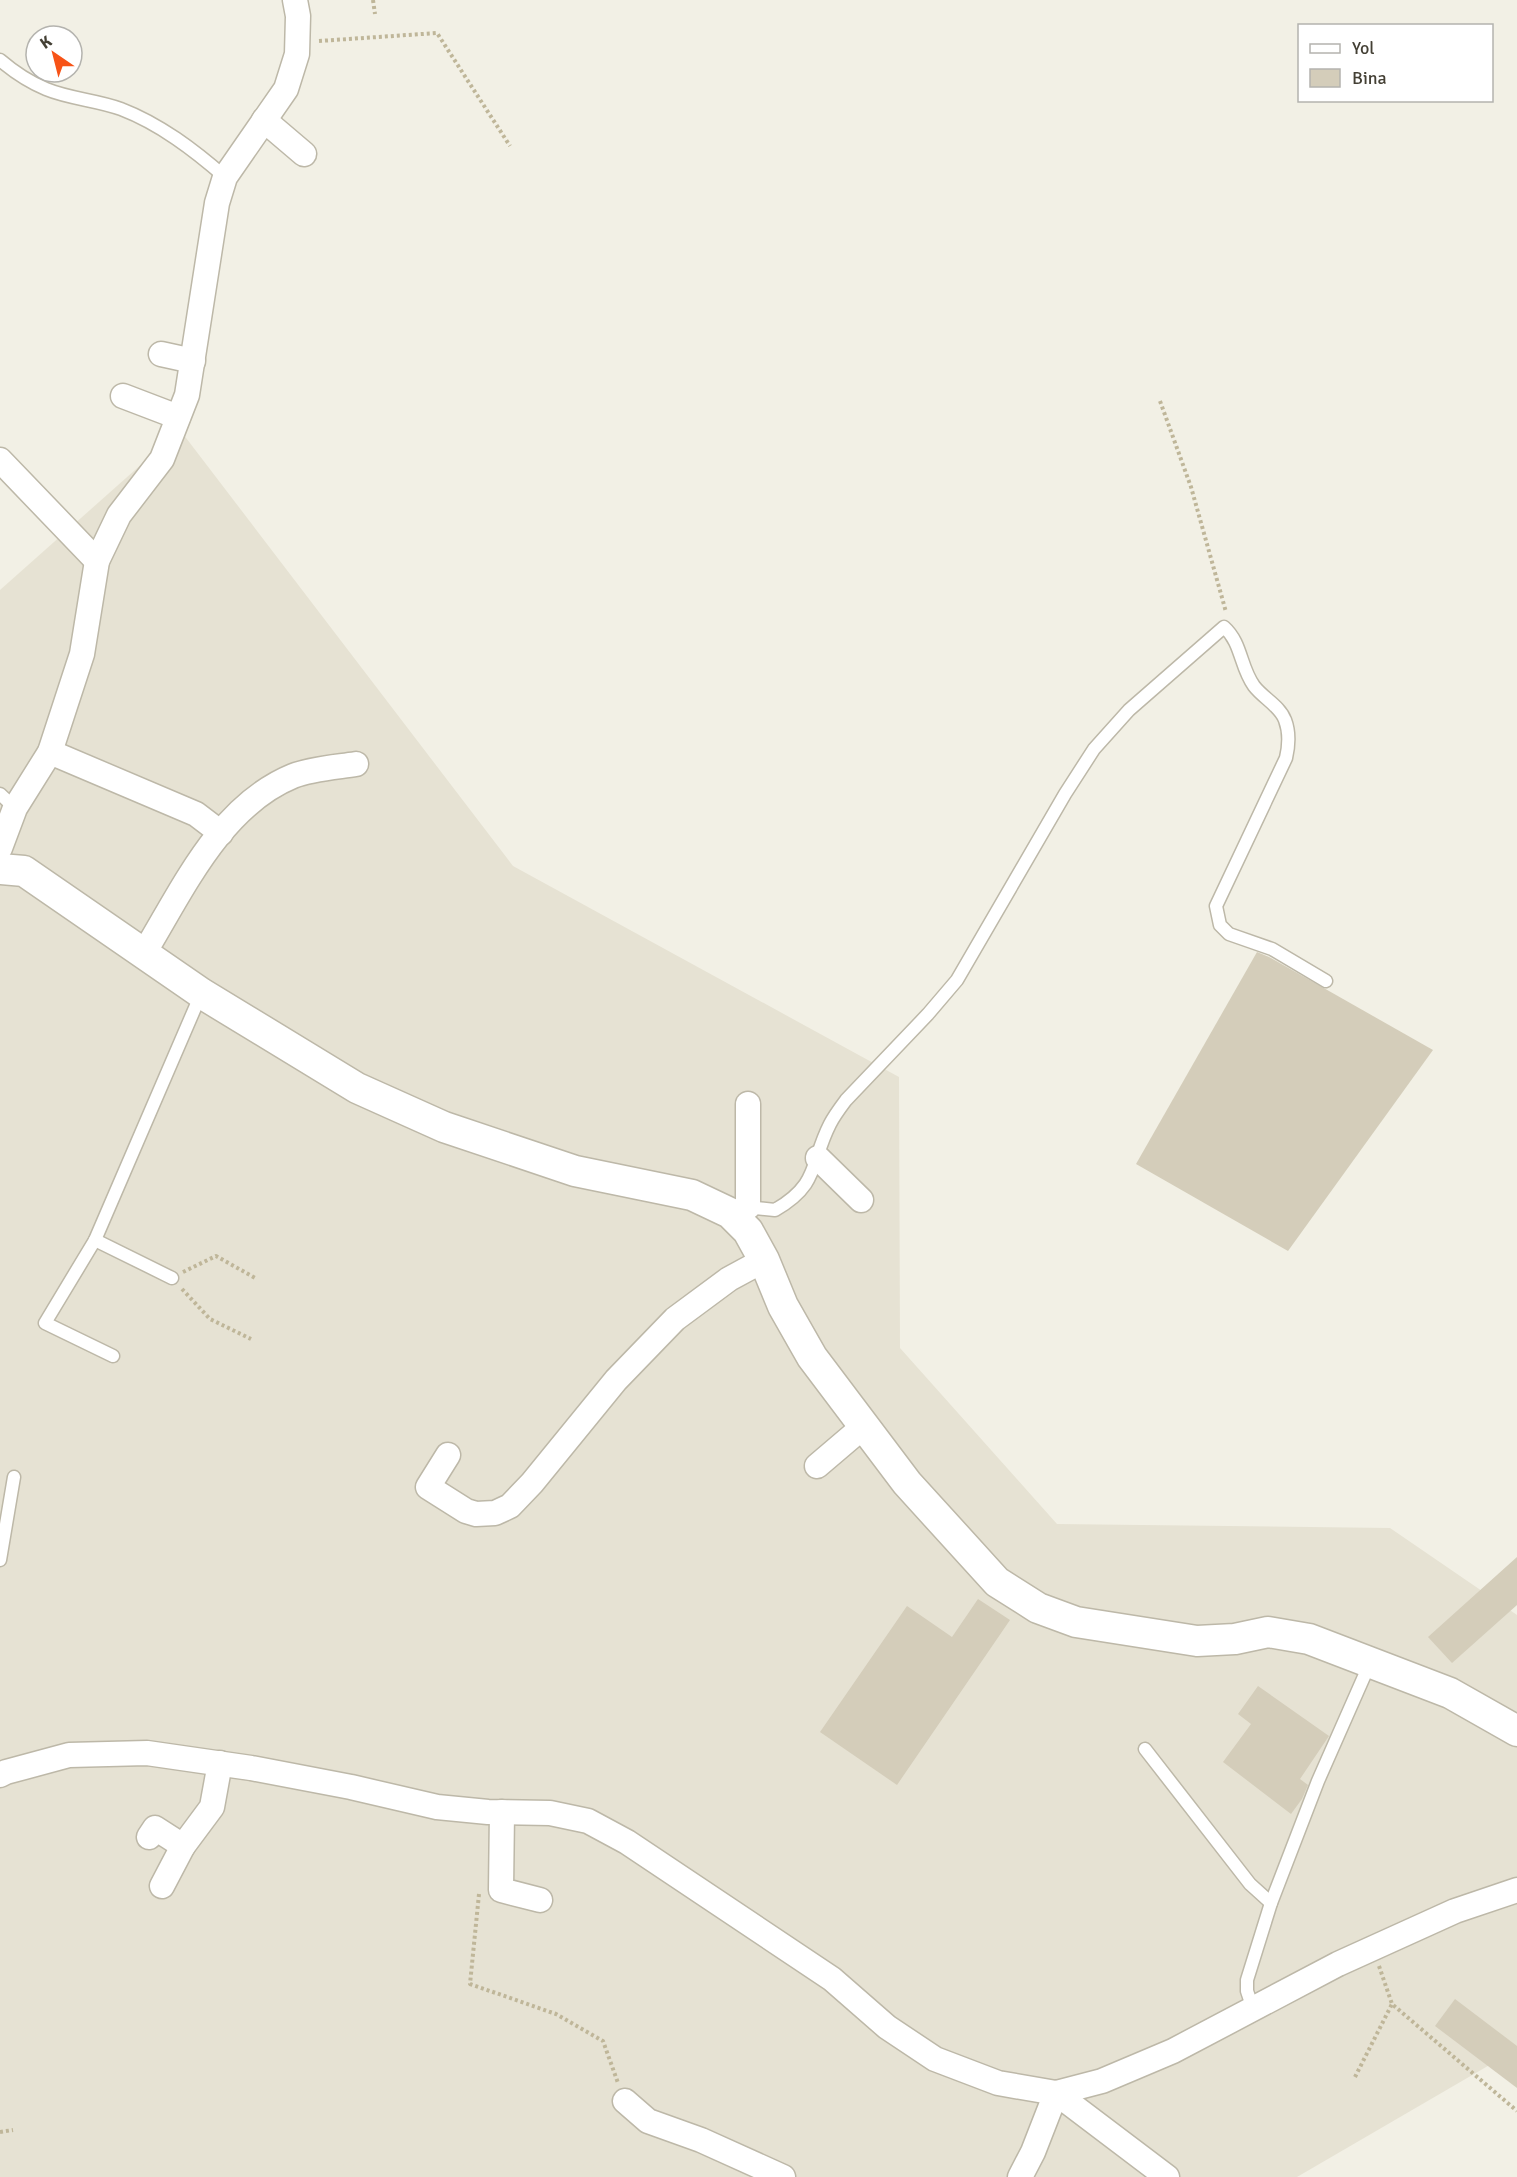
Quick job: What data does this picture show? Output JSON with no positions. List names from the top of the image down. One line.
{"legend":["Yol","Bina"],"north":"top left"}
